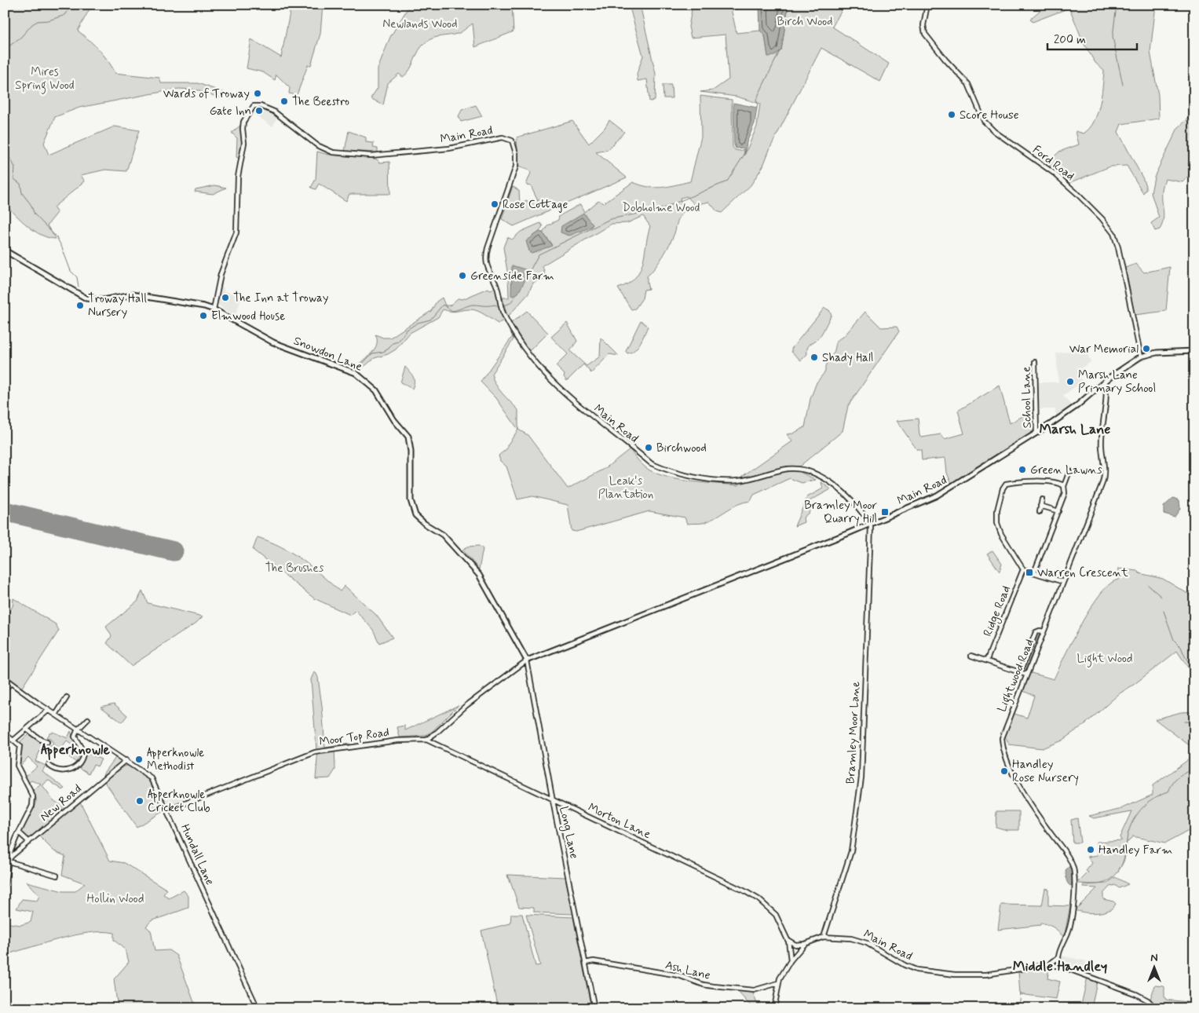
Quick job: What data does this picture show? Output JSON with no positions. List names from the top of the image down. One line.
{"streets":{"main road":["Main Road","Snowdon Lane"],"street":["Ford Road","School Lane","Ridge Road","Lightwood Road","Bramley Moor Lane","Moor Top Road","New Road","Morton Lane","Long Lane","Hundall Lane","Ash Lane"]},"crossings":[["Main Road","Ford Road"],["Main Road","Snowdon Lane"],["Main Road","School Lane"],["Main Road","Lightwood Road"],["Main Road","Bramley Moor Lane"],["Main Road","Morton Lane"],["Main Road","Long Lane"],["Main Road","Ash Lane"],["Snowdon Lane","Long Lane"],["Moor Top Road","Morton Lane"],["Moor Top Road","Hundall Lane"],["New Road","Hundall Lane"],["Morton Lane","Long Lane"],["Long Lane","Ash Lane"]],"districts":["Marsh Lane","Apperknowle","Middle Handley"],"parks":["Birch Wood","Newlands Wood","Mires Spring Wood","Dobholme Wood","Leak's Plantation","The Brushes","Light Wood","Hollin Wood"],"places":{"other":["Wards of Troway","The Beestro","Gate Inn","Score House","Rose Cottage","Greenside Farm","The Inn at Troway","Troway Hall Nursery","Elmwood House","War Memorial","Shady Hall","Marsh Lane Primary School","Birchwood","Green Lawns","Apperknowle Methodist","Handley Rose Nursery","Apperknowle Cricket Club","Handley Farm"],"transit":["Bramley Moor Quarry Hill","Warren Crescent"]},"scale_bar":"200 m","north":"top"}
